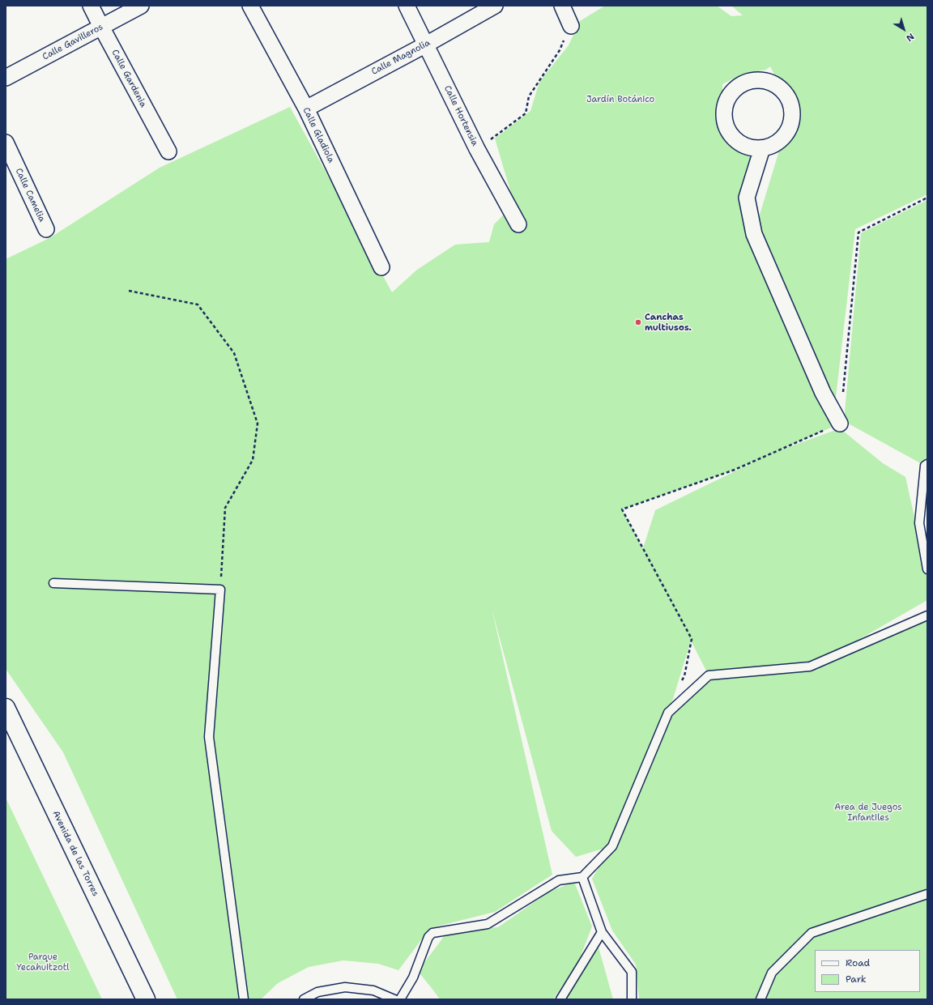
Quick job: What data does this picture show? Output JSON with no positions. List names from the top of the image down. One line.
{"streets":{"street":["Calle Gavilleros","Calle Magnolia","Calle Gardenia","Calle Hortensia","Calle Gladiola","Calle Camelia","Avenida de las Torres"]},"crossings":[["Calle Gavilleros","Calle Gardenia"],["Calle Magnolia","Calle Hortensia"],["Calle Magnolia","Calle Gladiola"]],"parks":["Jardín Botánico","Area de Juegos Infantiles","Parque Yecahuitzotl"],"places":["Canchas multiusos."],"legend":["Road","Park"],"north":"bottom right"}
